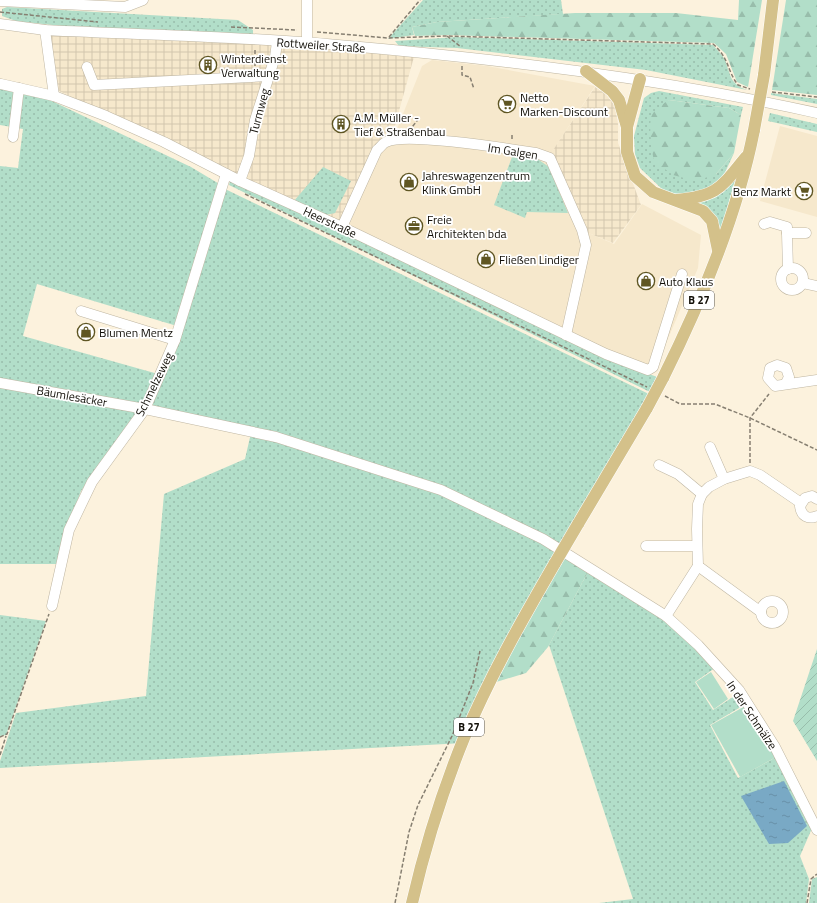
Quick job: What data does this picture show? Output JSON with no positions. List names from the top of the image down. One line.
{"streets":{"main road":["B 27"],"street":["Rottweiler Straße","Turmweg","Im Galgen","Heerstraße","Schmelzeweg","Bäumlesäcker","In der Schmälze"]},"crossings":[["Rottweiler Straße","Turmweg"],["Turmweg","Heerstraße"],["Im Galgen","Heerstraße"],["Heerstraße","Schmelzeweg"],["Schmelzeweg","Bäumlesäcker"],["Bäumlesäcker","In der Schmälze"]],"places":{"building":["Winterdienst Verwaltung","A.M. Müller - Tief & Straßenbau"],"supermarket":["Netto Marken-Discount","Benz Markt"],"shop":["Jahreswagenzentrum Klink GmbH","Fließen Lindiger","Auto Klaus","Blumen Mentz"],"office":["Freie Architekten bda"]}}
